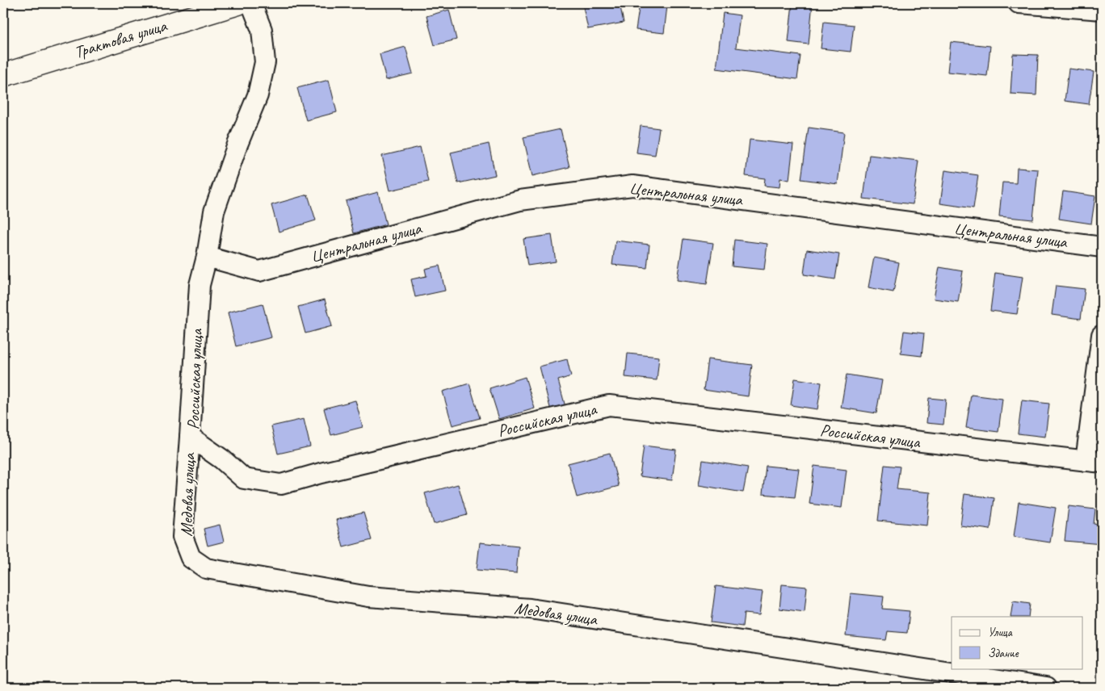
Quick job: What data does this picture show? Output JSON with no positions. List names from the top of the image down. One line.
{"streets":{"street":["Трактовая улица","Центральная улица","Российская улица","Медовая улица"]},"crossings":[["Центральная улица","Российская улица"],["Российская улица","Медовая улица"]],"legend":["Улица","Здание"]}
